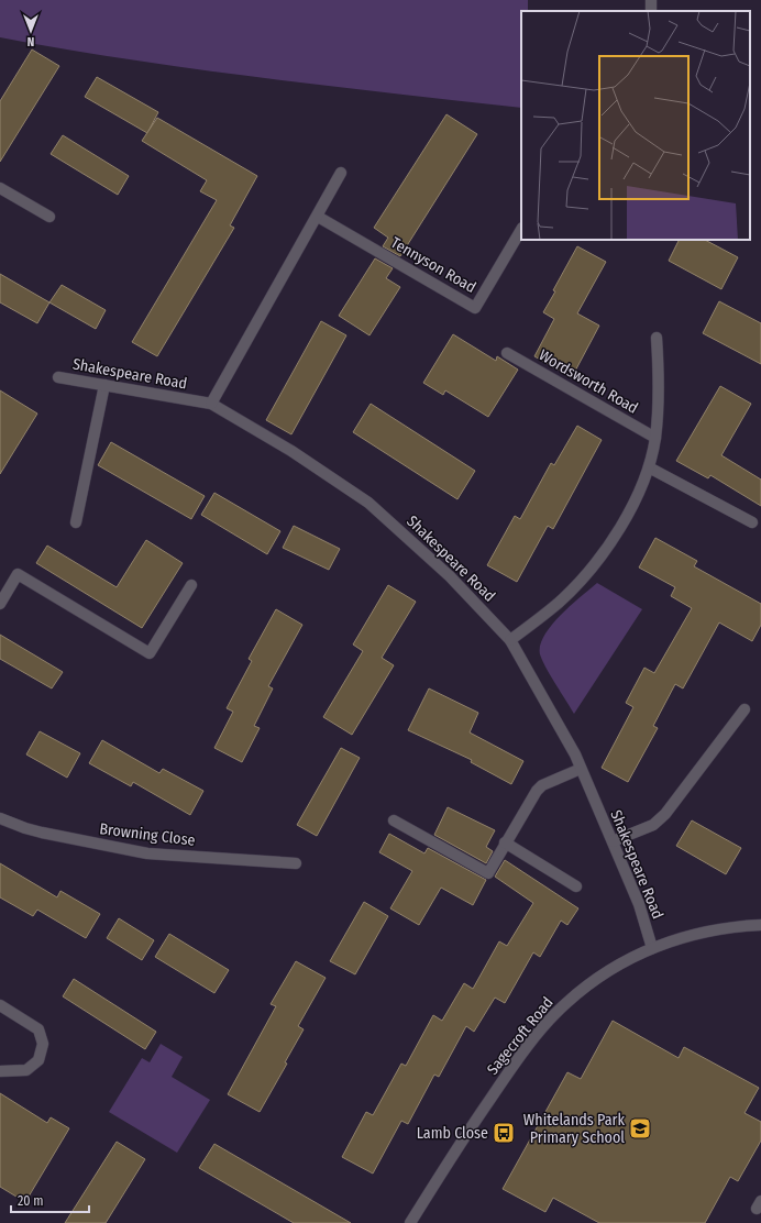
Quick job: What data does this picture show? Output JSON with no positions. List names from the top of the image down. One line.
{"streets":{"street":["Tennyson Road","Shakespeare Road","Wordsworth Road","Browning Close","Sagecroft Road"]},"crossings":[["Shakespeare Road","Wordsworth Road"],["Shakespeare Road","Sagecroft Road"]],"places":{"school or university":["Whitelands Park Primary School"],"bus stop":["Lamb Close"]},"scale_bar":"20 m","north":"bottom"}
